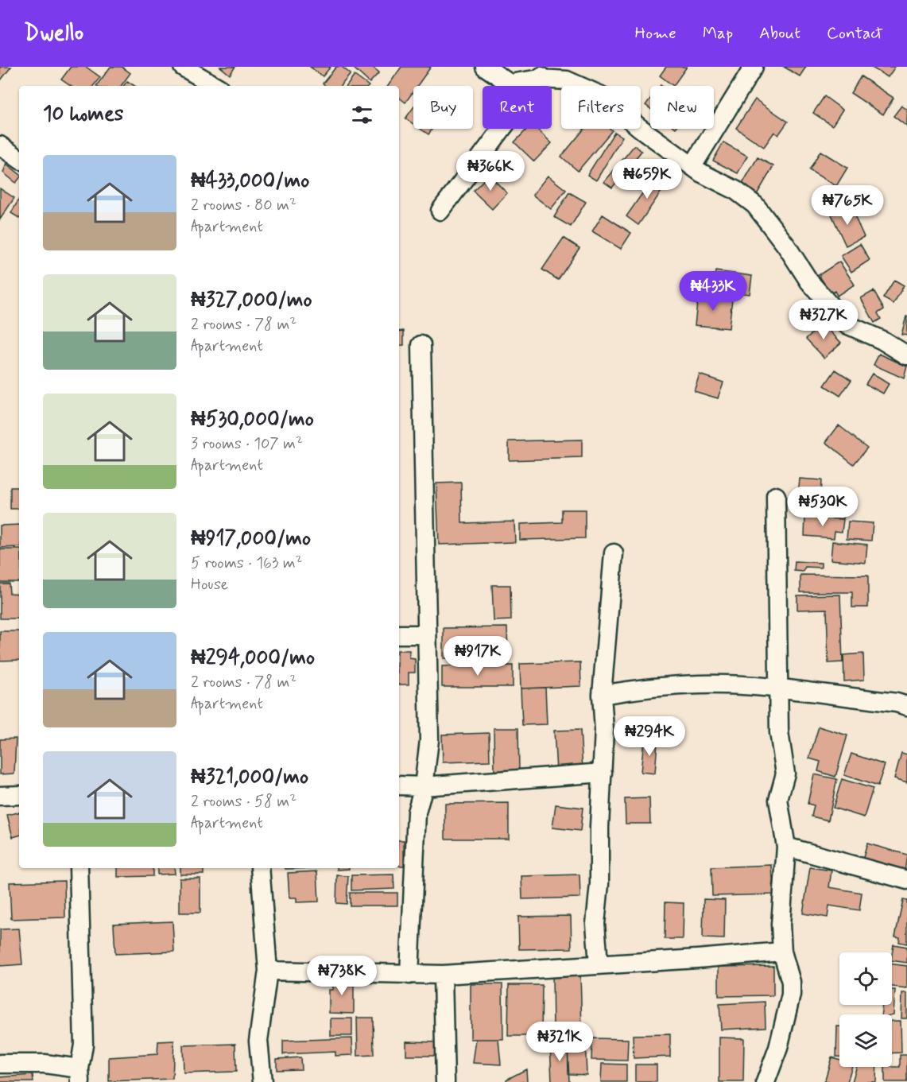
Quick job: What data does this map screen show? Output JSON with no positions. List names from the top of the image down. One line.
{"page":{"header":"Dwello","nav":["Home","Map","About","Contact"],"chip":["Buy","Rent","Filters","New"],"heading":"10 homes","list":[{"name":"₦433,000/mo","note":"2 rooms · 80 m² · Apartment"},{"name":"₦327,000/mo","note":"2 rooms · 78 m² · Apartment"},{"name":"₦530,000/mo","note":"3 rooms · 107 m² · Apartment"},{"name":"₦917,000/mo","note":"5 rooms · 163 m² · House"},{"name":"₦294,000/mo","note":"2 rooms · 78 m² · Apartment"},{"name":"₦321,000/mo","note":"2 rooms · 58 m² · Apartment"}],"price":["₦366K","₦659K","₦765K","₦433K","₦327K","₦530K","₦917K","₦294K","₦738K","₦321K"]}}
